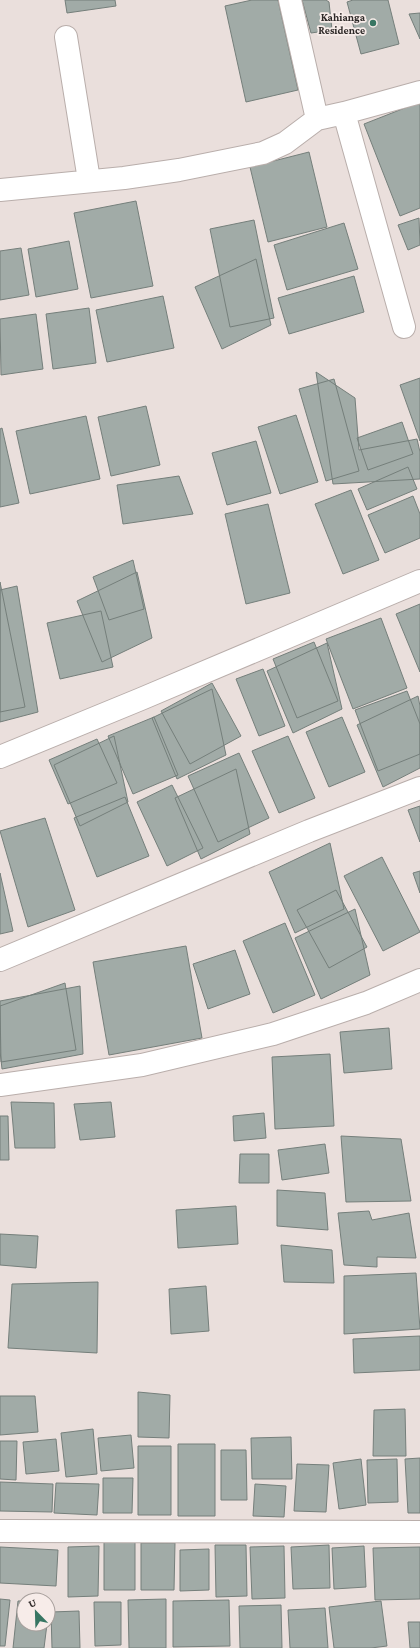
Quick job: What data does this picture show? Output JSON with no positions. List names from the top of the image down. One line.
{"places":["Kahianga Residence"],"north":"top left"}
